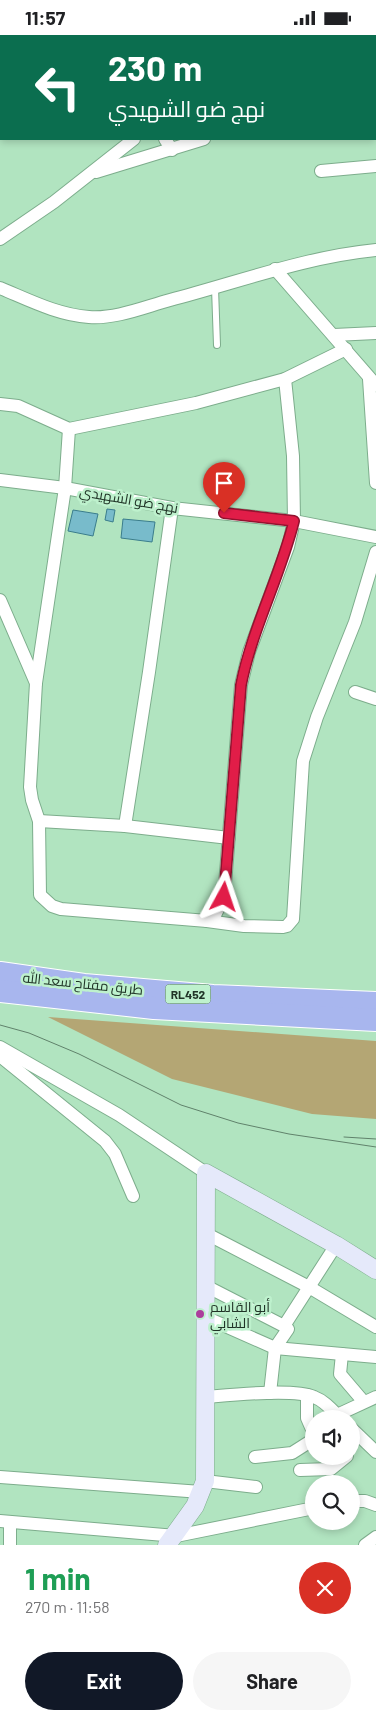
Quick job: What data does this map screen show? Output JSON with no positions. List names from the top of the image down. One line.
{"streets":{"highway":["طريق مفتاح سعد الله","RL452"],"street":["نهج ضو الشهيدي"]},"places":["أبو القاسم الشابي"],"page":{"status":"11:57","turn":["230 m","نهج ضو الشهيدي"],"heading":["1 min","270 m · 11:58"],"buttons":["Exit","Share"]}}
